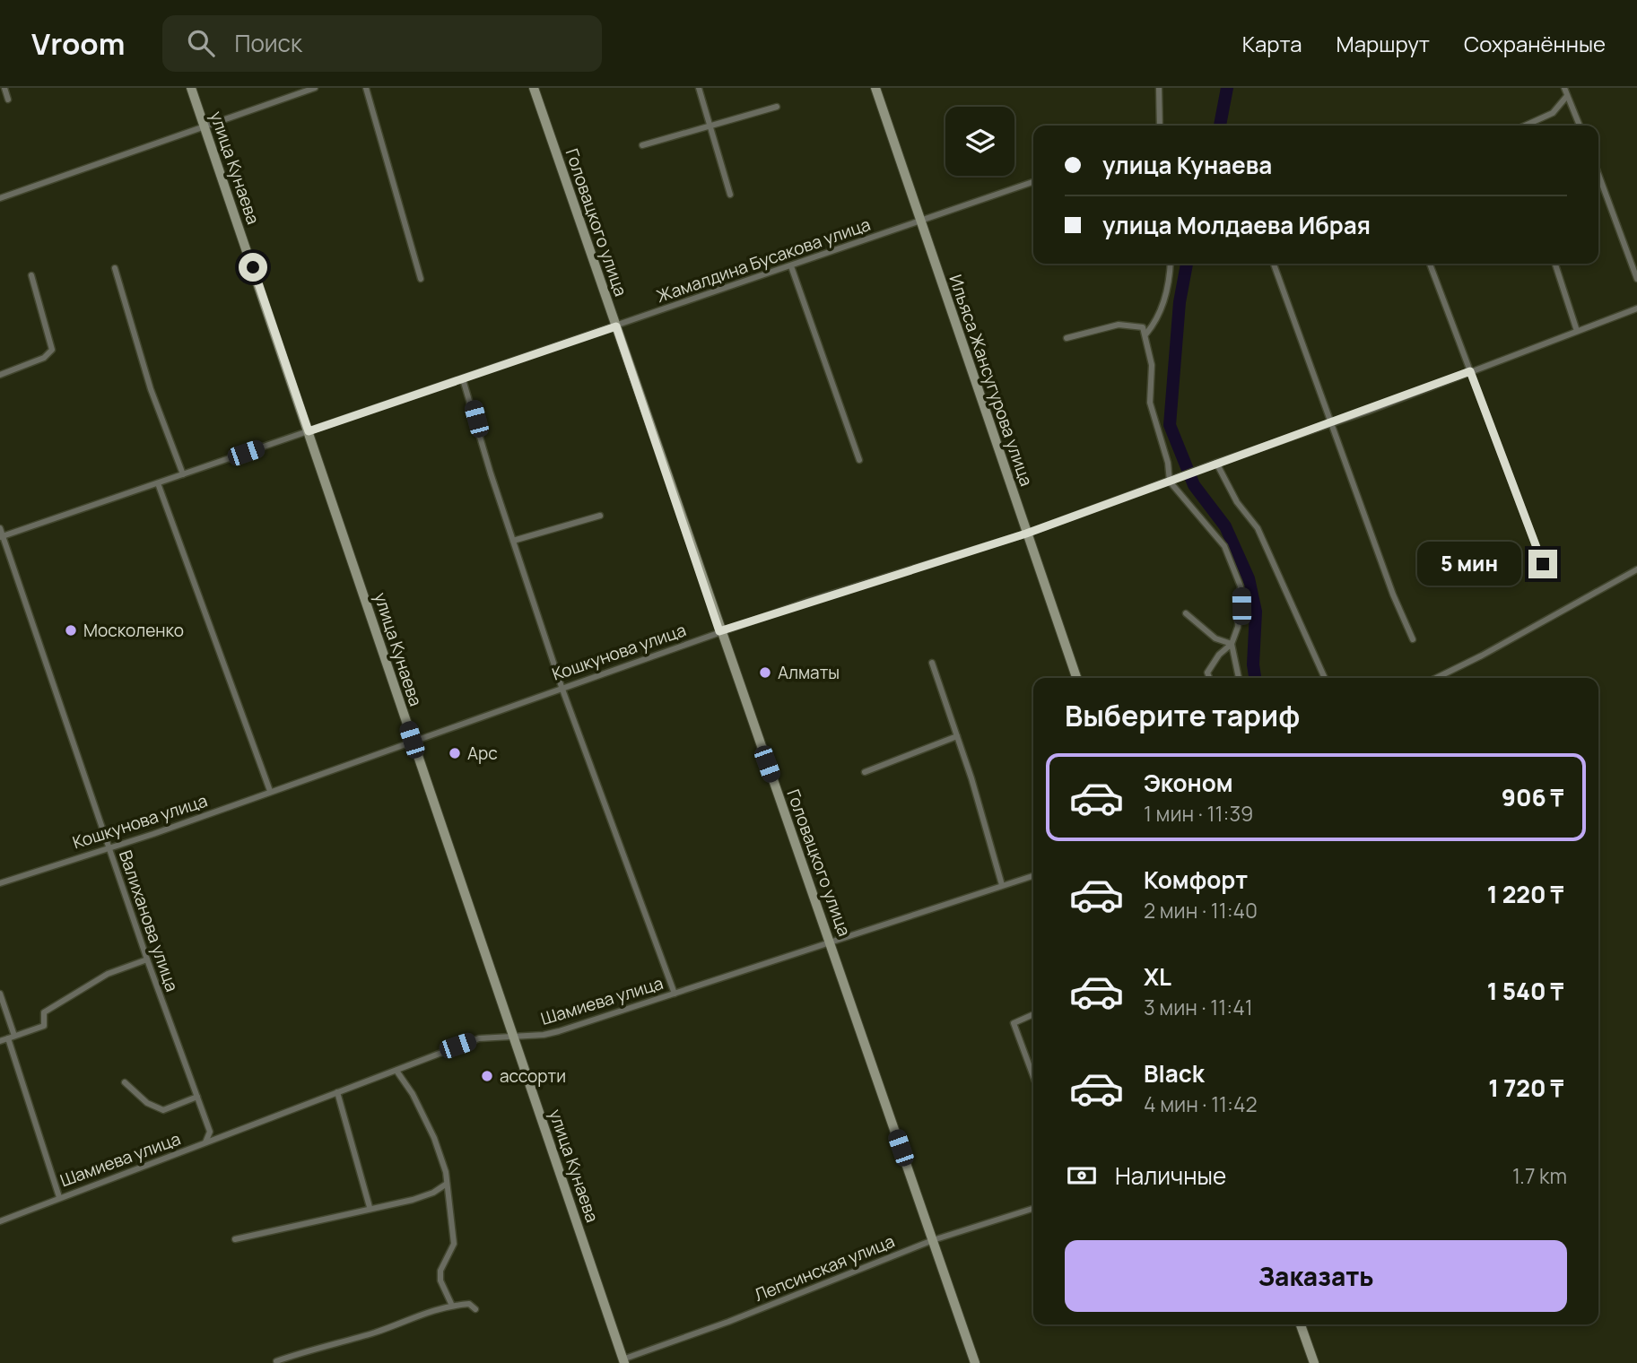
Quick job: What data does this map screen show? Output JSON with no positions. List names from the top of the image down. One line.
{"streets":{"street":["улица Кунаева","Головацкого улица","Жамалдина Бусакова улица","Ильяса Жансугурова улица","Кошкунова улица","Валиханова улица","Шамиева улица","Лепсинская улица"]},"crossings":[["улица Кунаева","Жамалдина Бусакова улица"],["улица Кунаева","Кошкунова улица"],["улица Кунаева","Шамиева улица"],["улица Кунаева","Лепсинская улица"],["Головацкого улица","Жамалдина Бусакова улица"],["Головацкого улица","Кошкунова улица"],["Головацкого улица","Шамиева улица"],["Головацкого улица","Лепсинская улица"],["Жамалдина Бусакова улица","Ильяса Жансугурова улица"],["Жамалдина Бусакова улица","Валиханова улица"],["Ильяса Жансугурова улица","Кошкунова улица"],["Кошкунова улица","Валиханова улица"],["Валиханова улица","Шамиева улица"]],"places":["Москоленко","Алматы","Арс","ассорти"],"page":{"header":"Vroom","search":"Поиск","nav":["Карта","Маршрут","Сохранённые"],"banner":["улица Кунаева","улица Молдаева Ибрая"],"bubble":"5 мин","heading":"Выберите тариф","list":[{"name":"Эконом","note":"1 мин · 11:39","value":"906 ₸"},{"name":"Комфорт","note":"2 мин · 11:40","value":"1 220 ₸"},{"name":"XL","note":"3 мин · 11:41","value":"1 540 ₸"},{"name":"Black","note":"4 мин · 11:42","value":"1 720 ₸"}],"pay":["Наличные","1.7 km"],"buttons":"Заказать"}}
